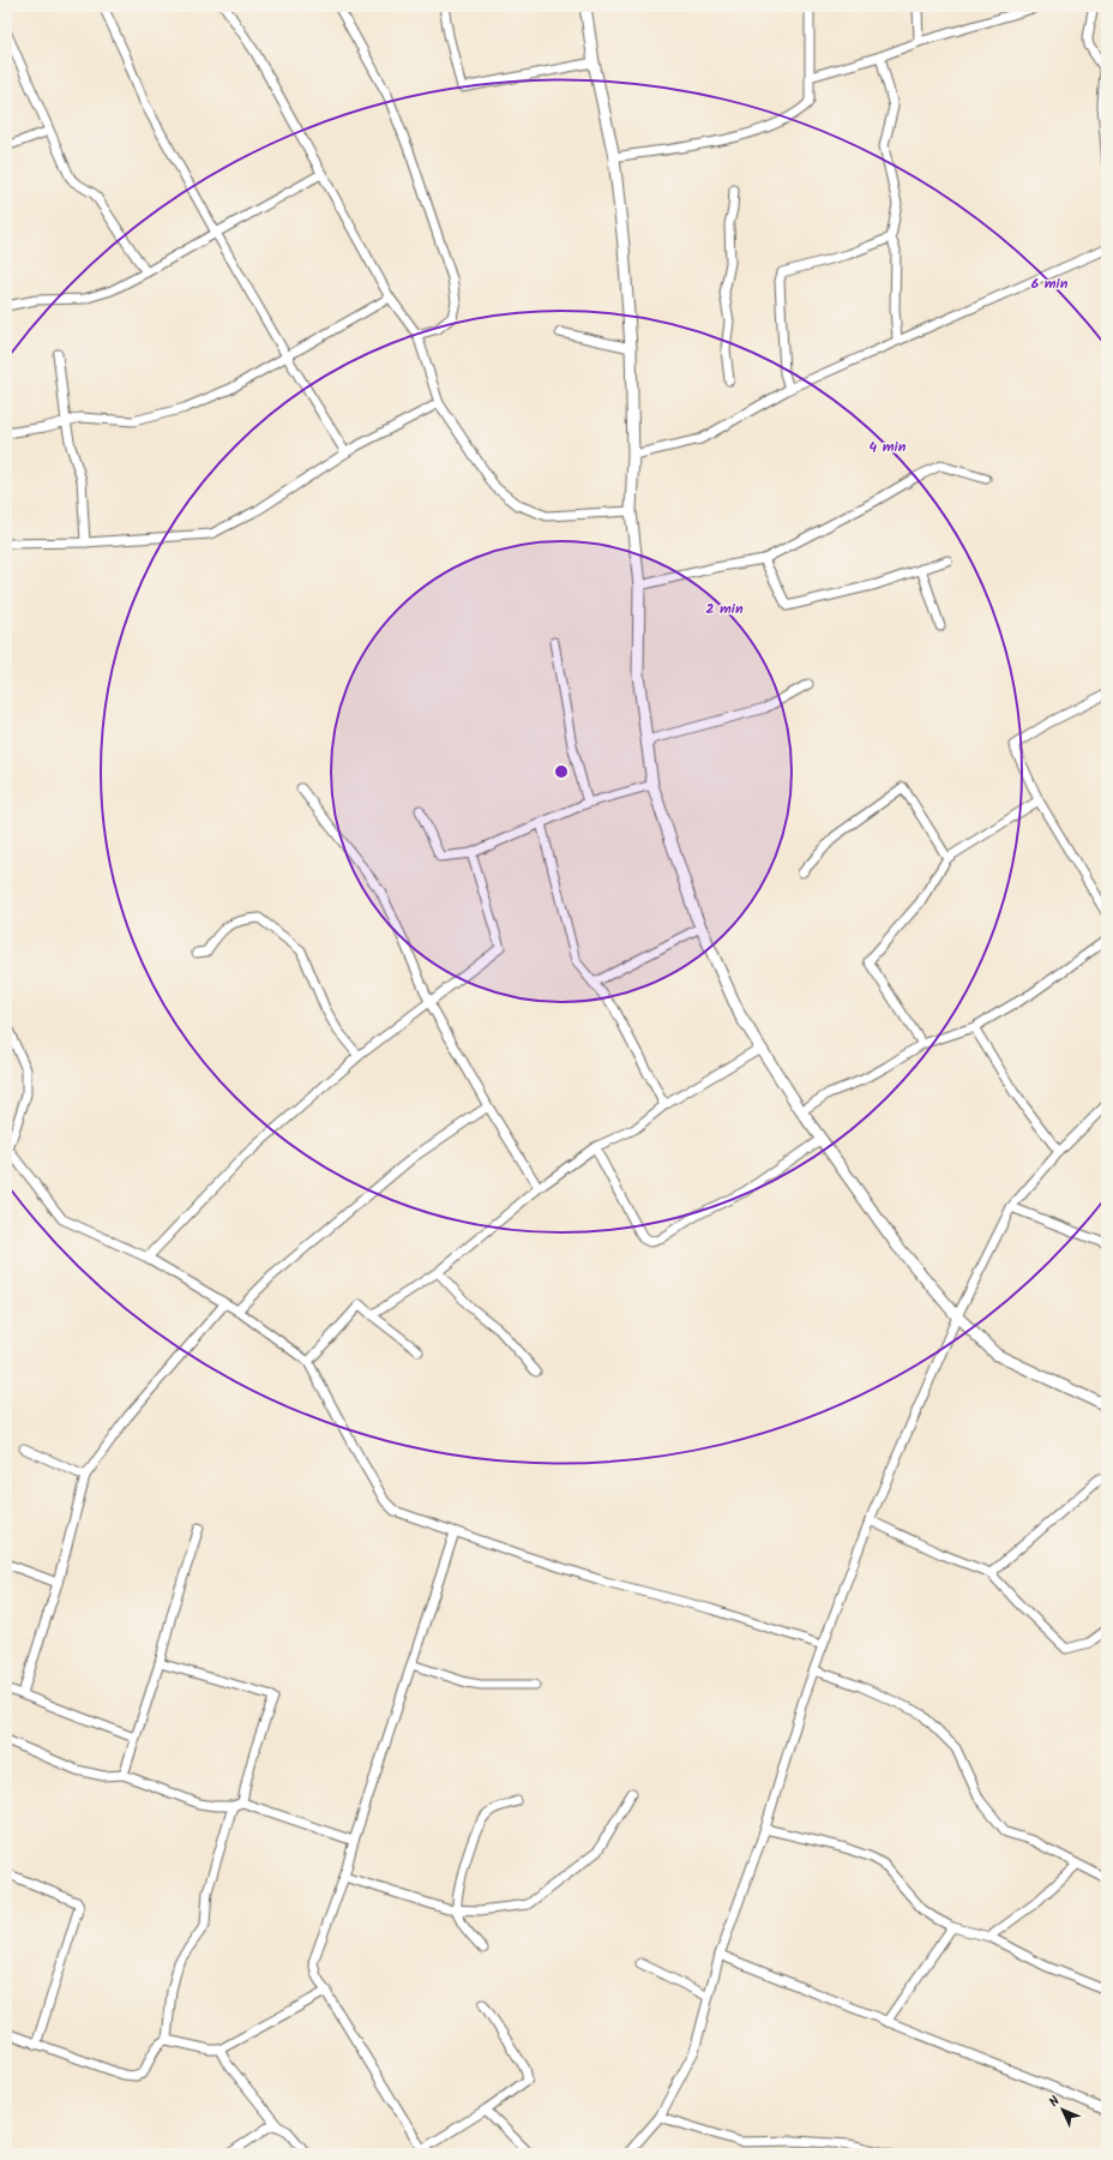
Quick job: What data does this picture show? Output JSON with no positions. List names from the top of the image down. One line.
{"north":"top left","rings":["6 min","4 min","2 min"]}
